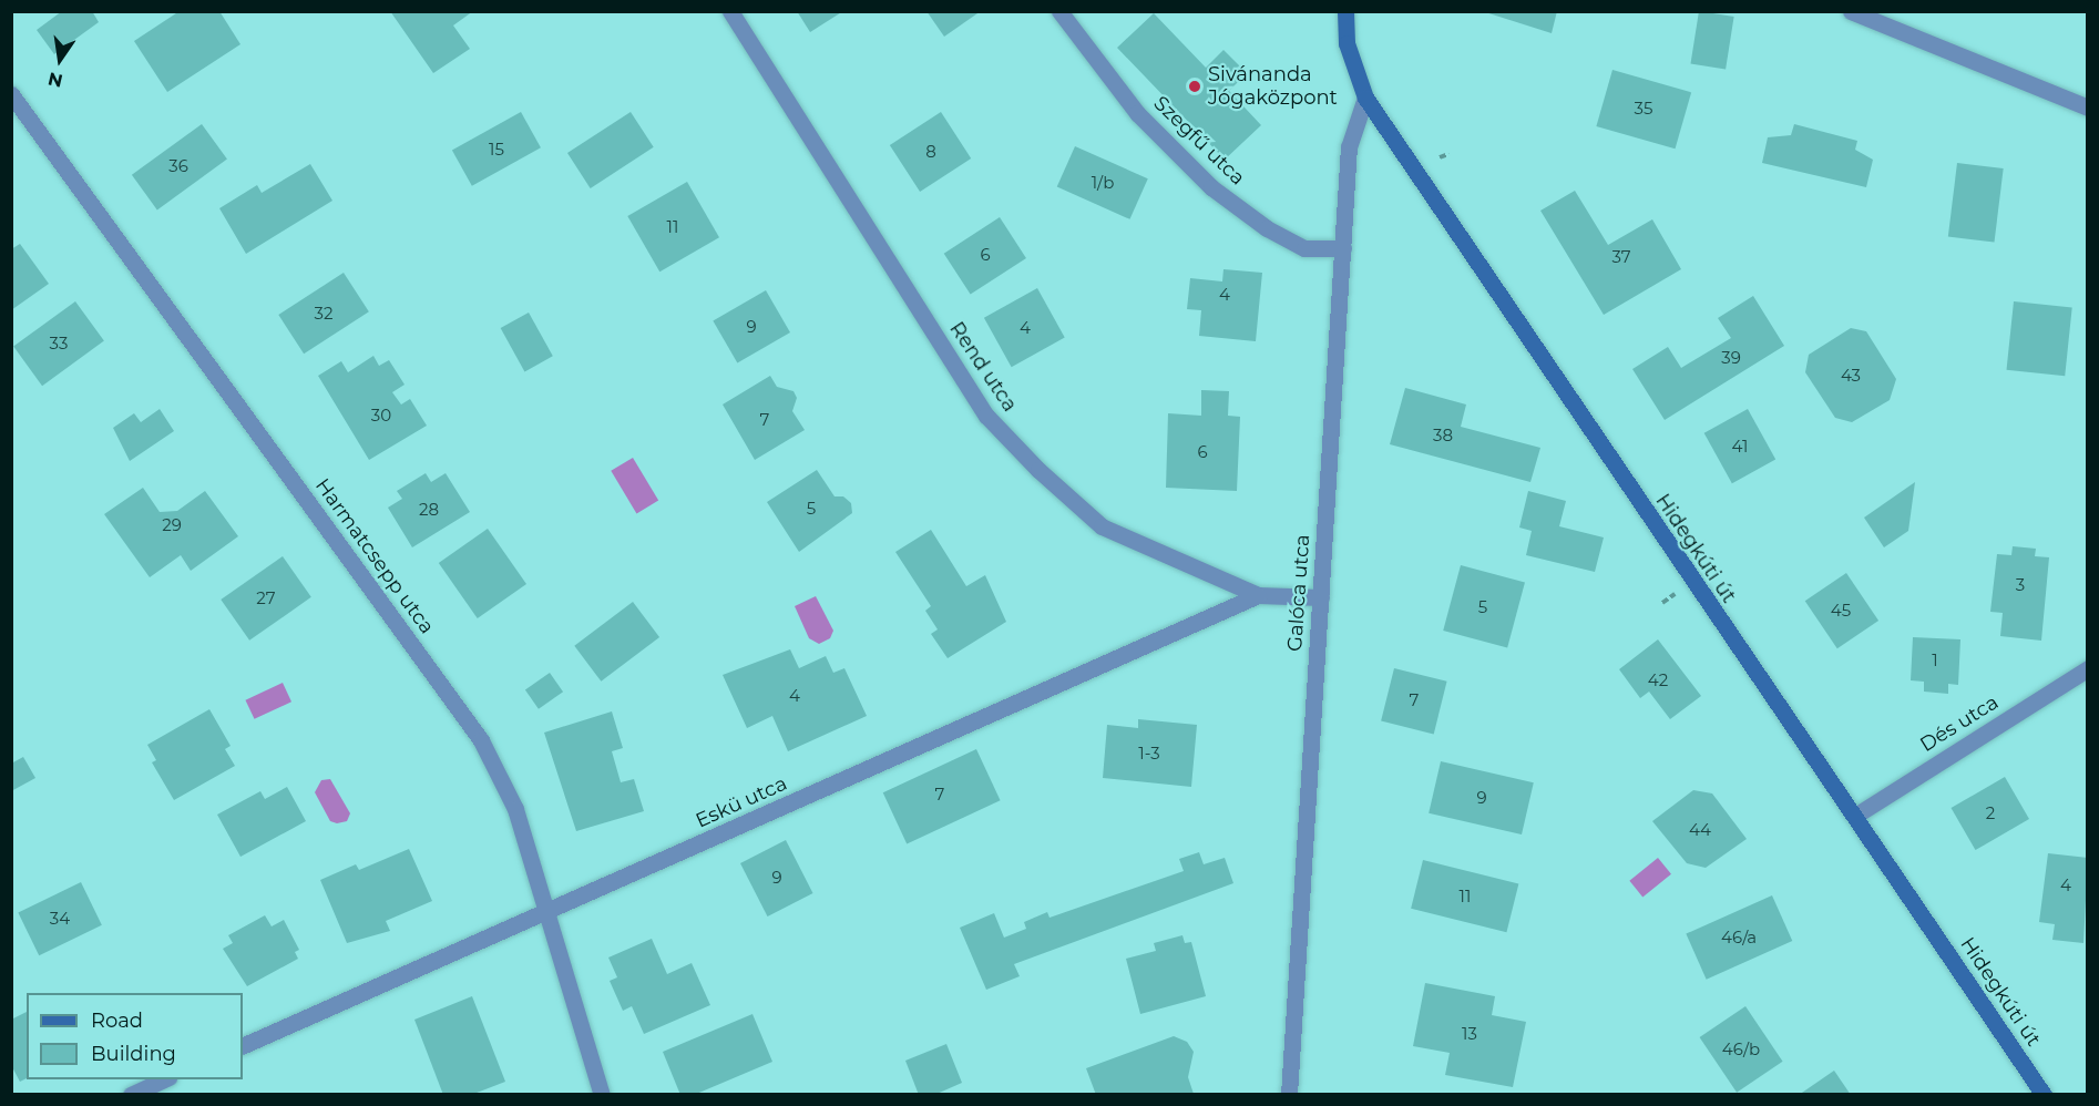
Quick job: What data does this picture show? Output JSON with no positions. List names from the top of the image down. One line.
{"streets":{"main road":["Hidegkúti út"],"street":["Szegfű utca","Rend utca","Harmatcsepp utca","Galóca utca","Dés utca","Eskü utca"]},"crossings":[["Szegfű utca","Galóca utca"],["Rend utca","Galóca utca"],["Rend utca","Eskü utca"],["Hidegkúti út","Galóca utca"],["Hidegkúti út","Dés utca"],["Harmatcsepp utca","Eskü utca"]],"places":["Sivánanda Jógaközpont"],"house_numbers":["35","15","8","36","1/b","11","6","37","4","32","9","4","33","39","43","30","7","38","41","6","5","28","29","3","27","5","45","1","42","4","7","1-3","7","9","2","44","9","4","11","34","46/a","13","46/b"],"legend":["Road","Building"],"north":"bottom"}
